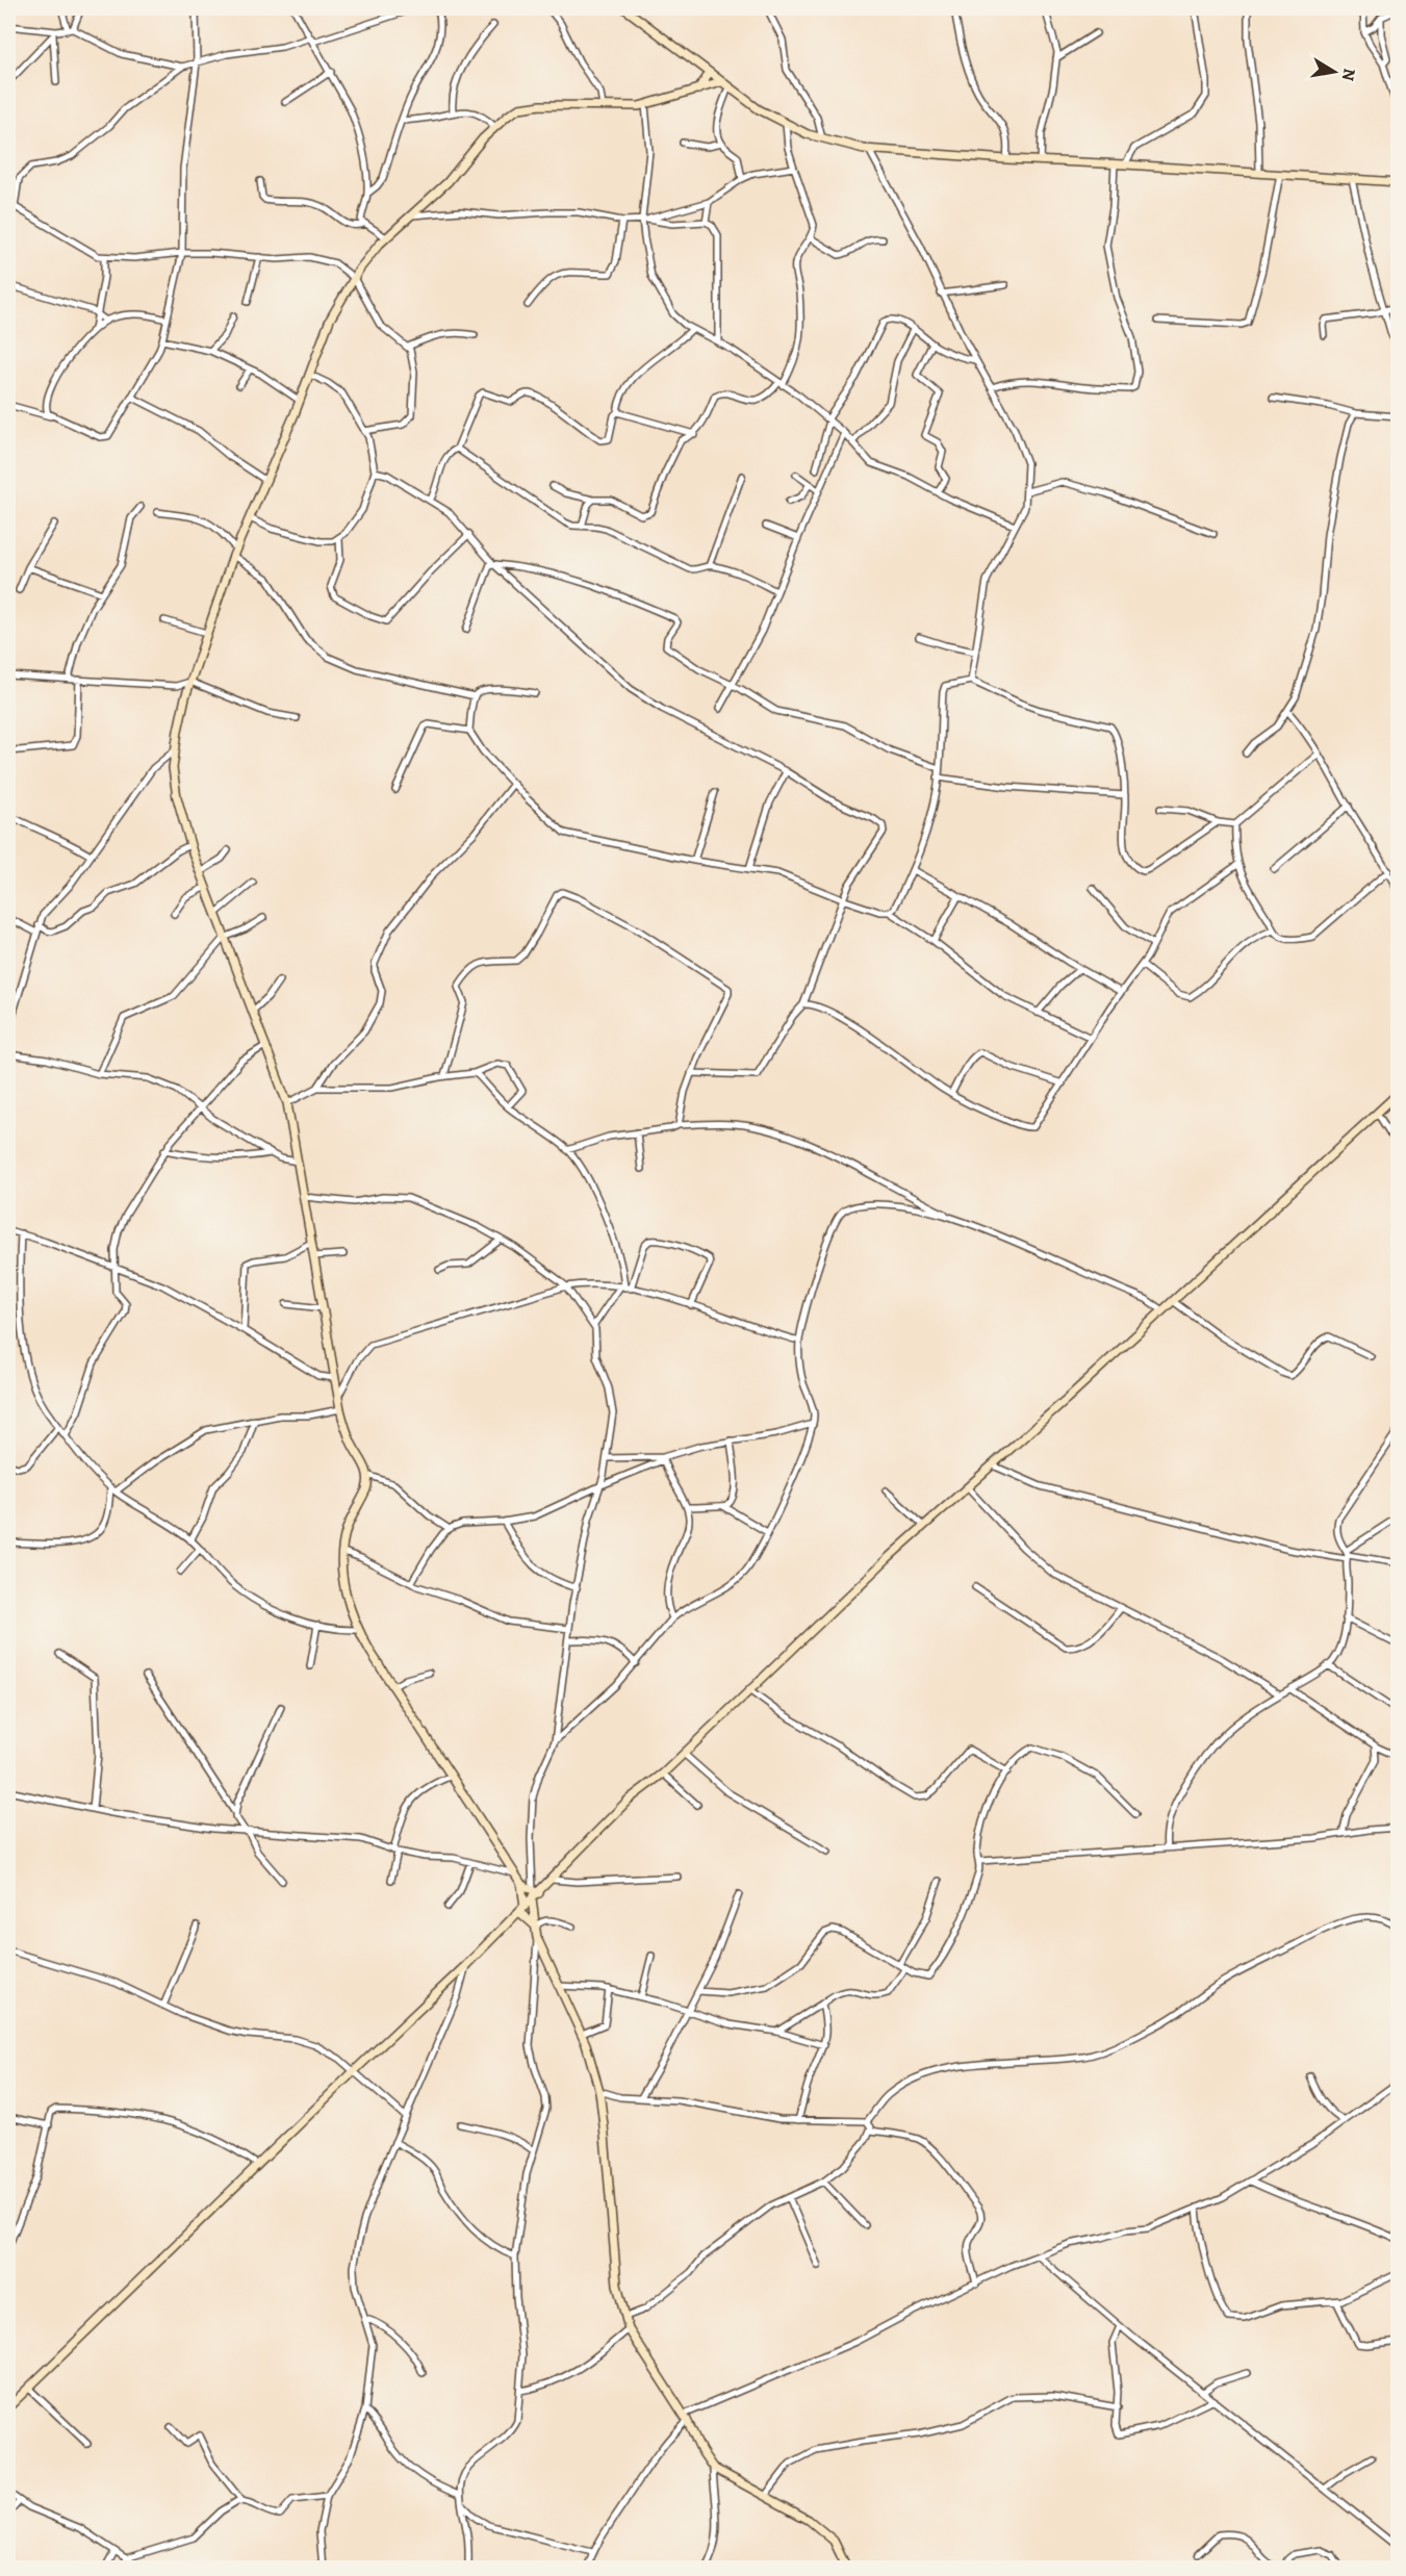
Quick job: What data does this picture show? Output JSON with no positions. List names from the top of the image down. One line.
{"north":"right"}
